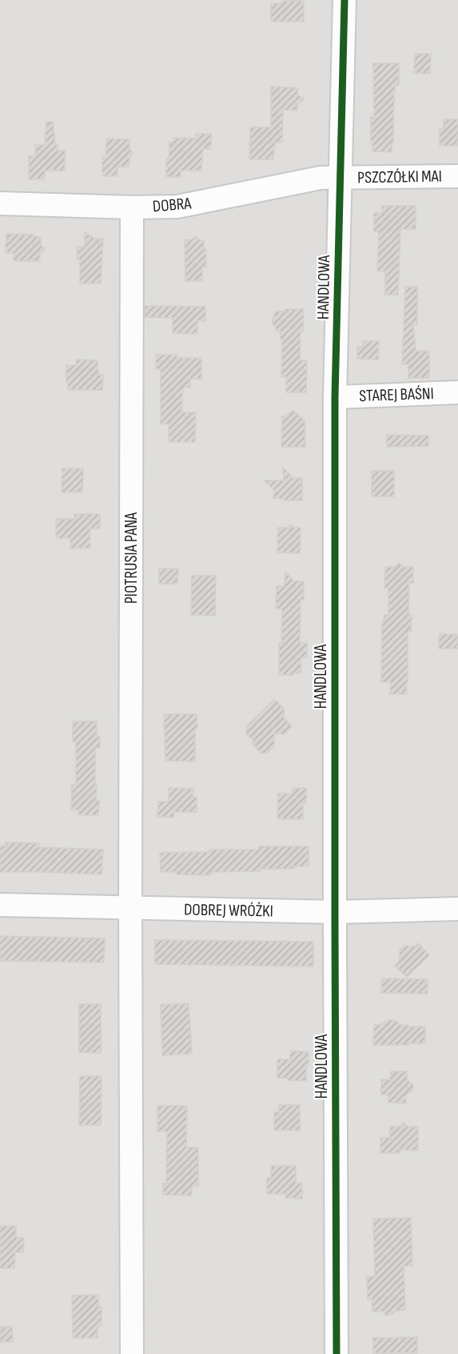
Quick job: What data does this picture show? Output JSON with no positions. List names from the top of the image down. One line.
{"streets":{"street":["PSZCZÓŁKI MAI","DOBRA","HANDLOWA","STAREJ BAŚNI","PIOTRUSIA PANA","DOBREJ WRÓŻKI"]},"crossings":[["PSZCZÓŁKI MAI","DOBRA"],["PSZCZÓŁKI MAI","HANDLOWA"],["DOBRA","HANDLOWA"],["DOBRA","PIOTRUSIA PANA"],["HANDLOWA","STAREJ BAŚNI"],["HANDLOWA","DOBREJ WRÓŻKI"],["PIOTRUSIA PANA","DOBREJ WRÓŻKI"]]}
